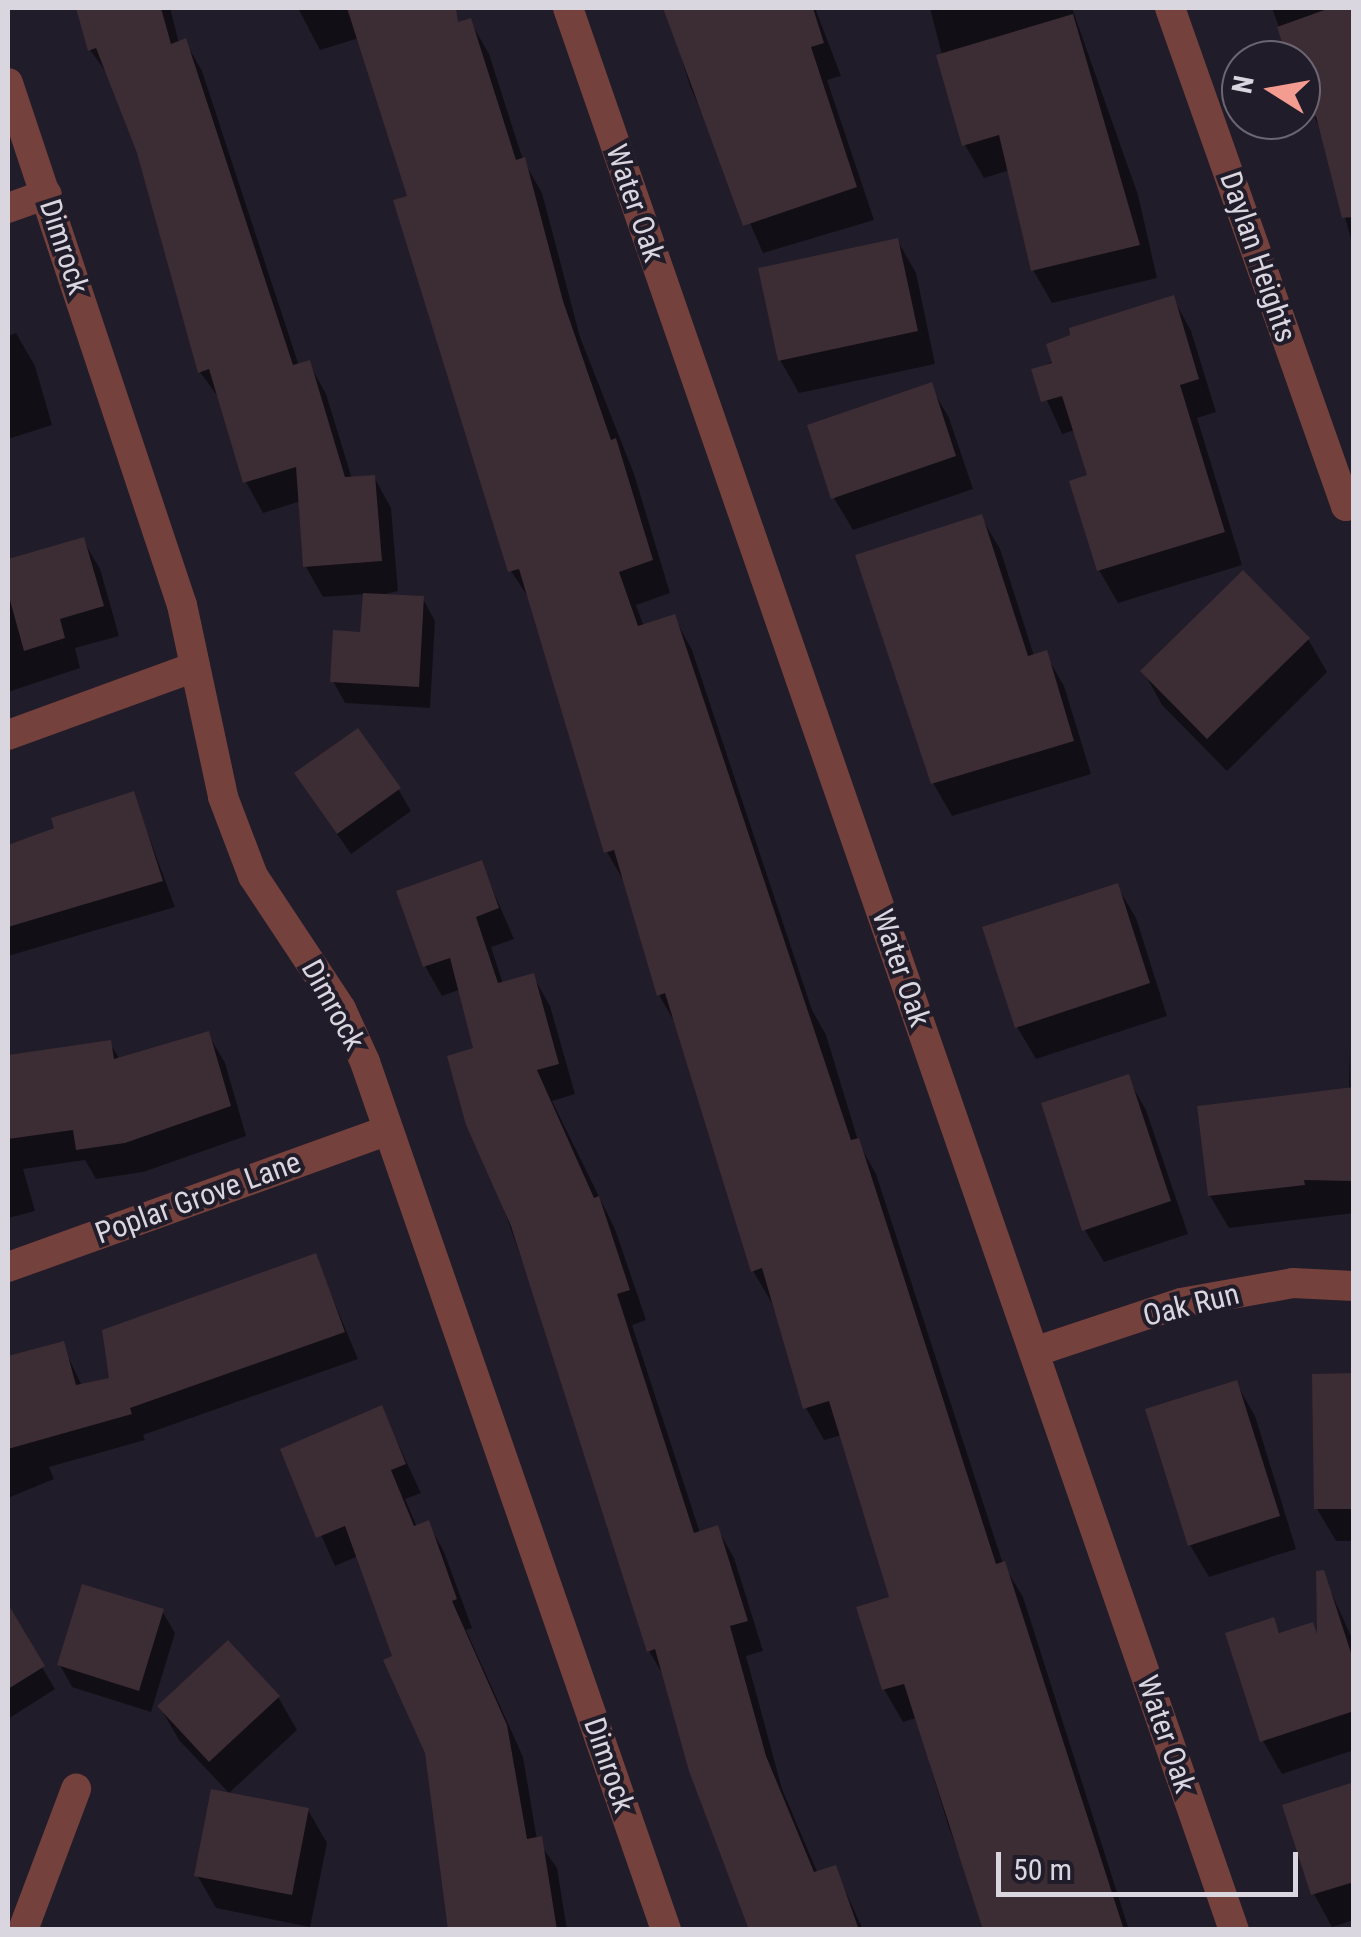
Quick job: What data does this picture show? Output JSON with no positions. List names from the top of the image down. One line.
{"streets":{"street":["Water Oak","Dimrock","Daylan Heights","Poplar Grove Lane","Oak Run"]},"crossings":[["Water Oak","Oak Run"],["Dimrock","Poplar Grove Lane"]],"scale_bar":"50 m","north":"left"}
